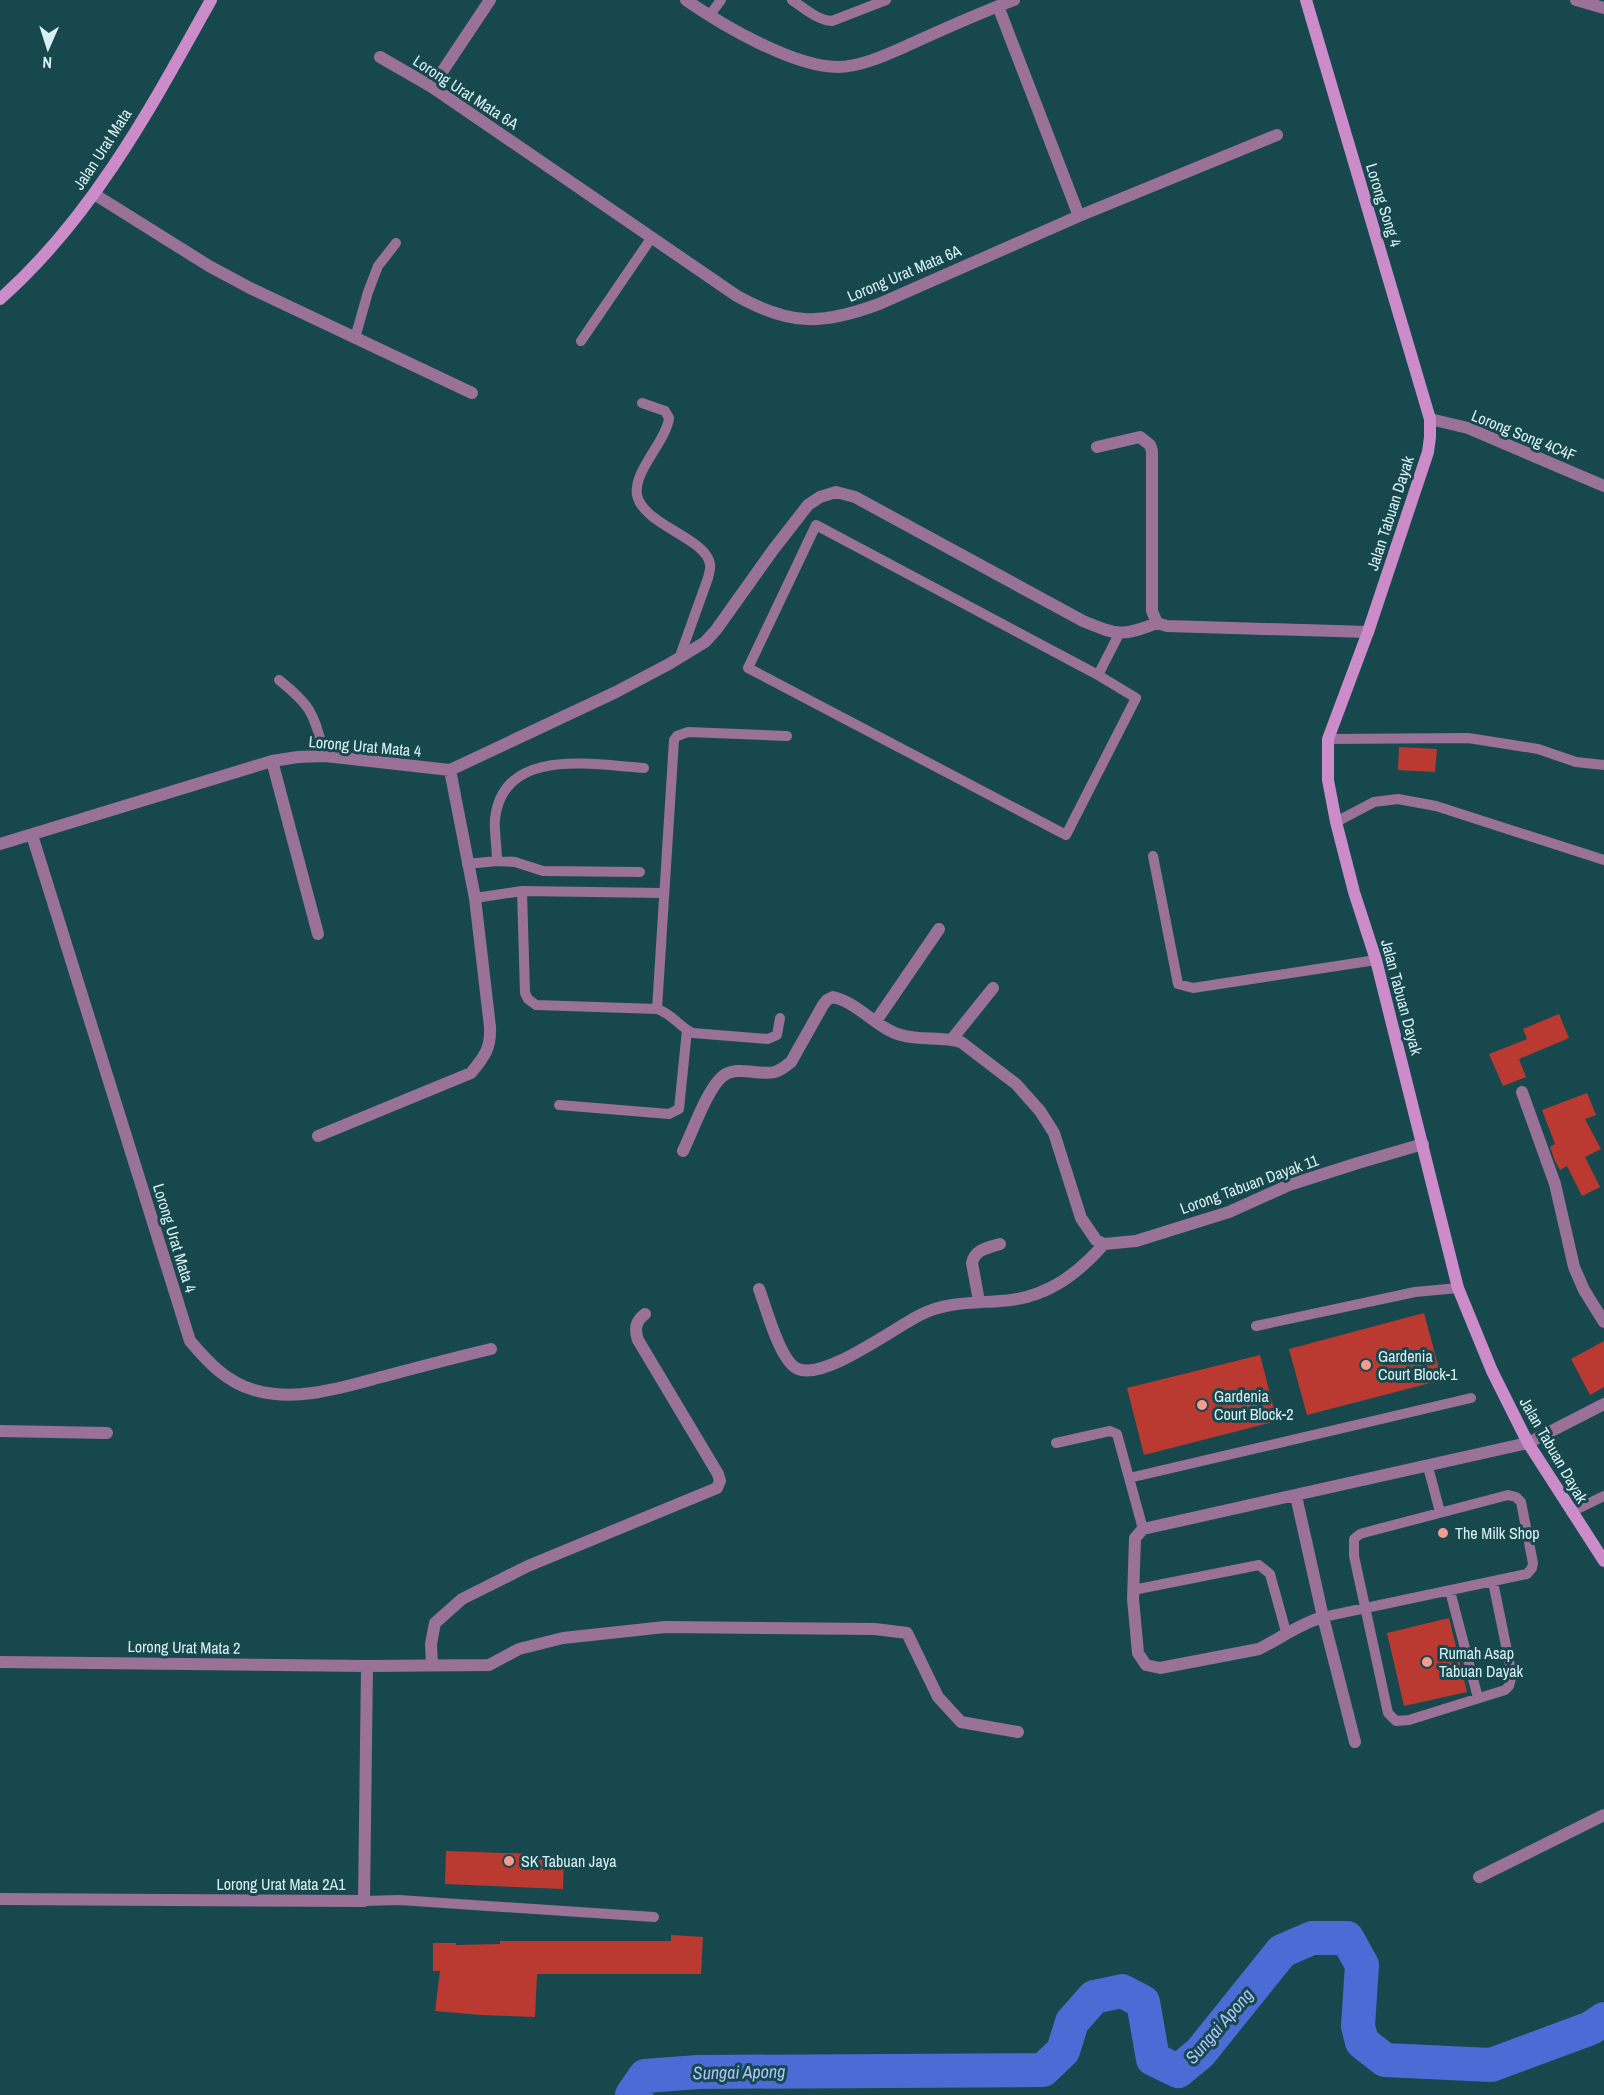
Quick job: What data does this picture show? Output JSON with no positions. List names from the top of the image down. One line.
{"streets":{"street":["Lorong Urat Mata 6A","Jalan Urat Mata","Lorong Song 4","Lorong Song 4C4F","Jalan Tabuan Dayak","Lorong Urat Mata 4","Lorong Tabuan Dayak 11","Lorong Urat Mata 2","Lorong Urat Mata 2A1"]},"crossings":[["Lorong Song 4","Lorong Song 4C4F"],["Lorong Song 4","Jalan Tabuan Dayak"],["Lorong Song 4C4F","Jalan Tabuan Dayak"],["Jalan Tabuan Dayak","Lorong Tabuan Dayak 11"],["Lorong Urat Mata 2","Lorong Urat Mata 2A1"]],"water":["Sungai Apong"],"places":["Gardenia Court Block-1","Gardenia Court Block-2","The Milk Shop","Rumah Asap Tabuan Dayak","SK Tabuan Jaya"],"north":"bottom"}
